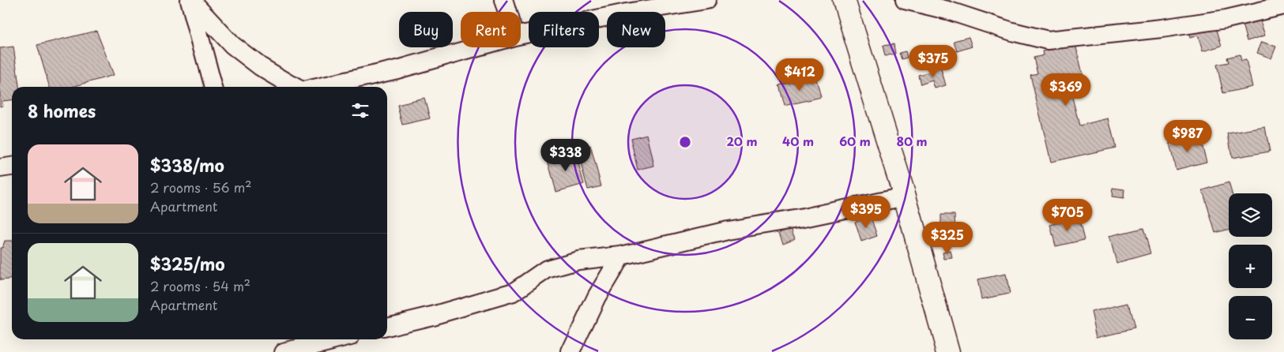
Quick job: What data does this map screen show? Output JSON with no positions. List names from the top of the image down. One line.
{"page":{"chip":["Buy","Rent","Filters","New"],"price":["$375","$412","$369","$987","$338","$395","$705","$325"],"heading":"8 homes","list":[{"name":"$338/mo","note":"2 rooms · 56 m² · Apartment"},{"name":"$325/mo","note":"2 rooms · 54 m² · Apartment"}],"map_buttons":["+","−"]},"rings":["20 m","40 m","60 m","80 m"]}
